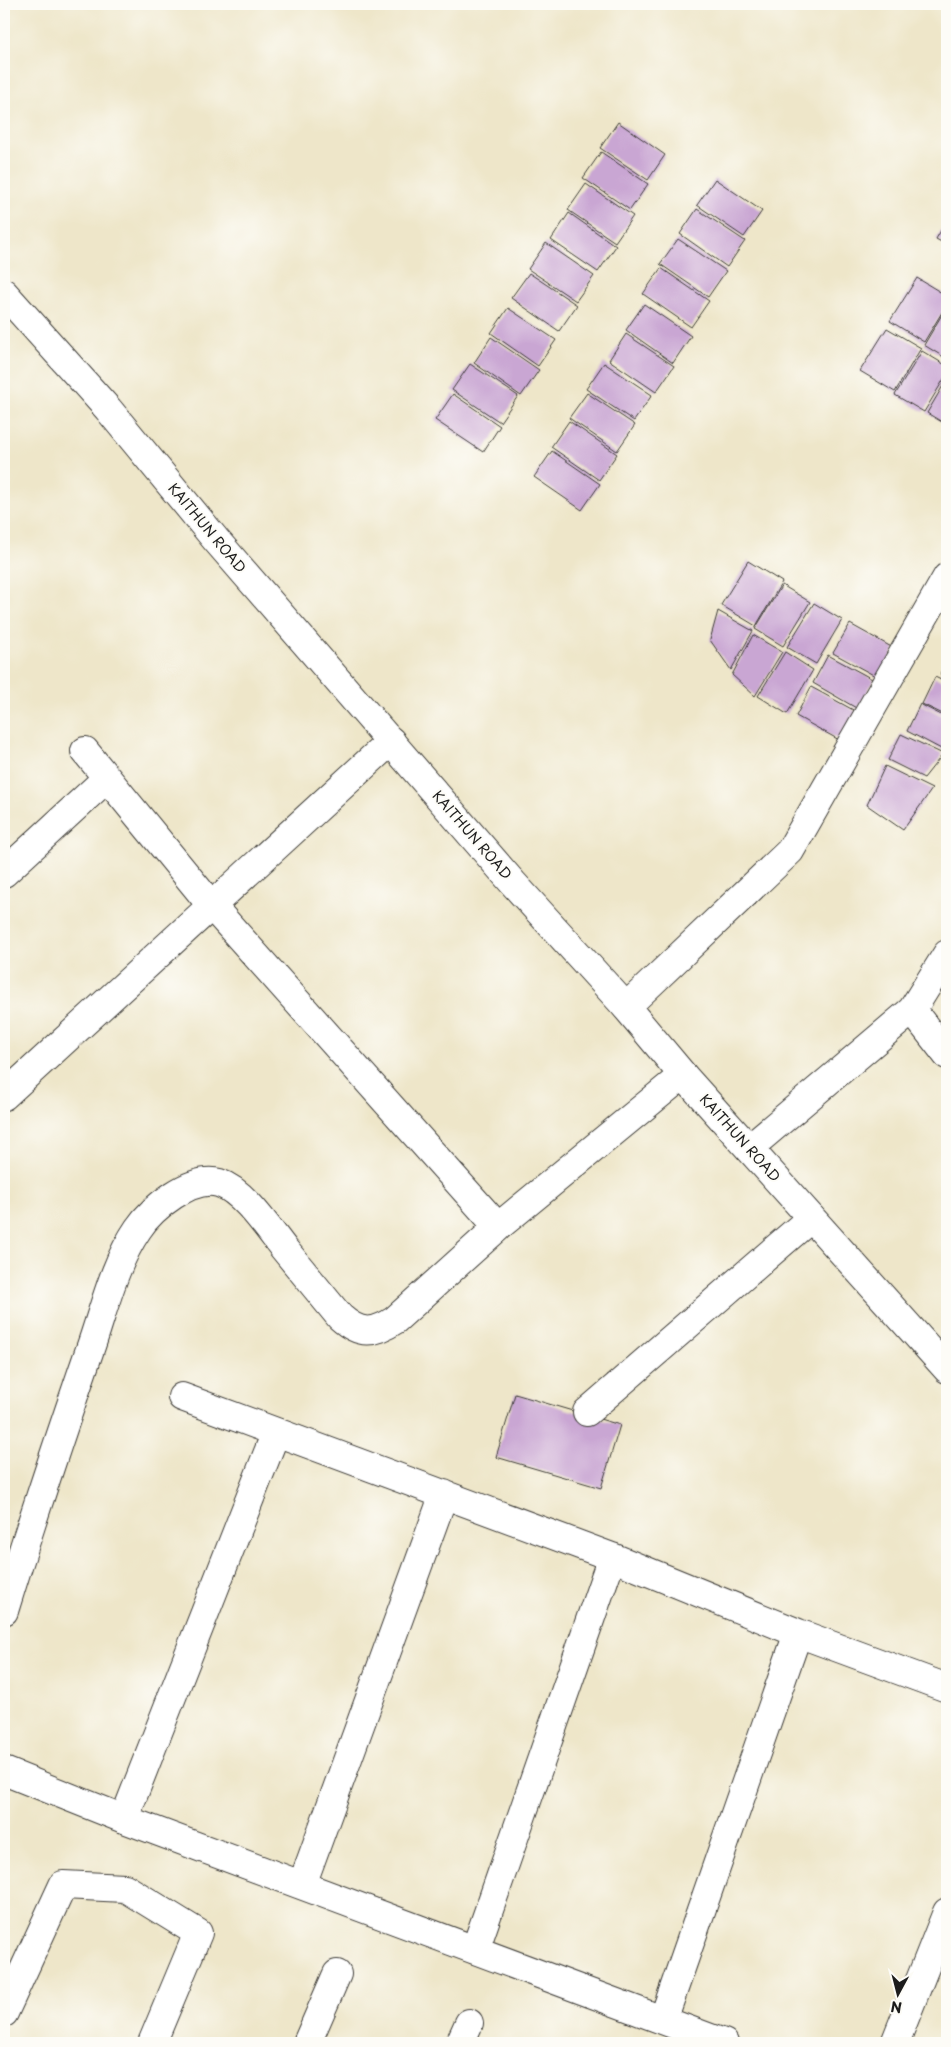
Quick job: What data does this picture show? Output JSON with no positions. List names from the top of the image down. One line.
{"streets":{"street":["KAITHUN ROAD"]},"north":"bottom"}
